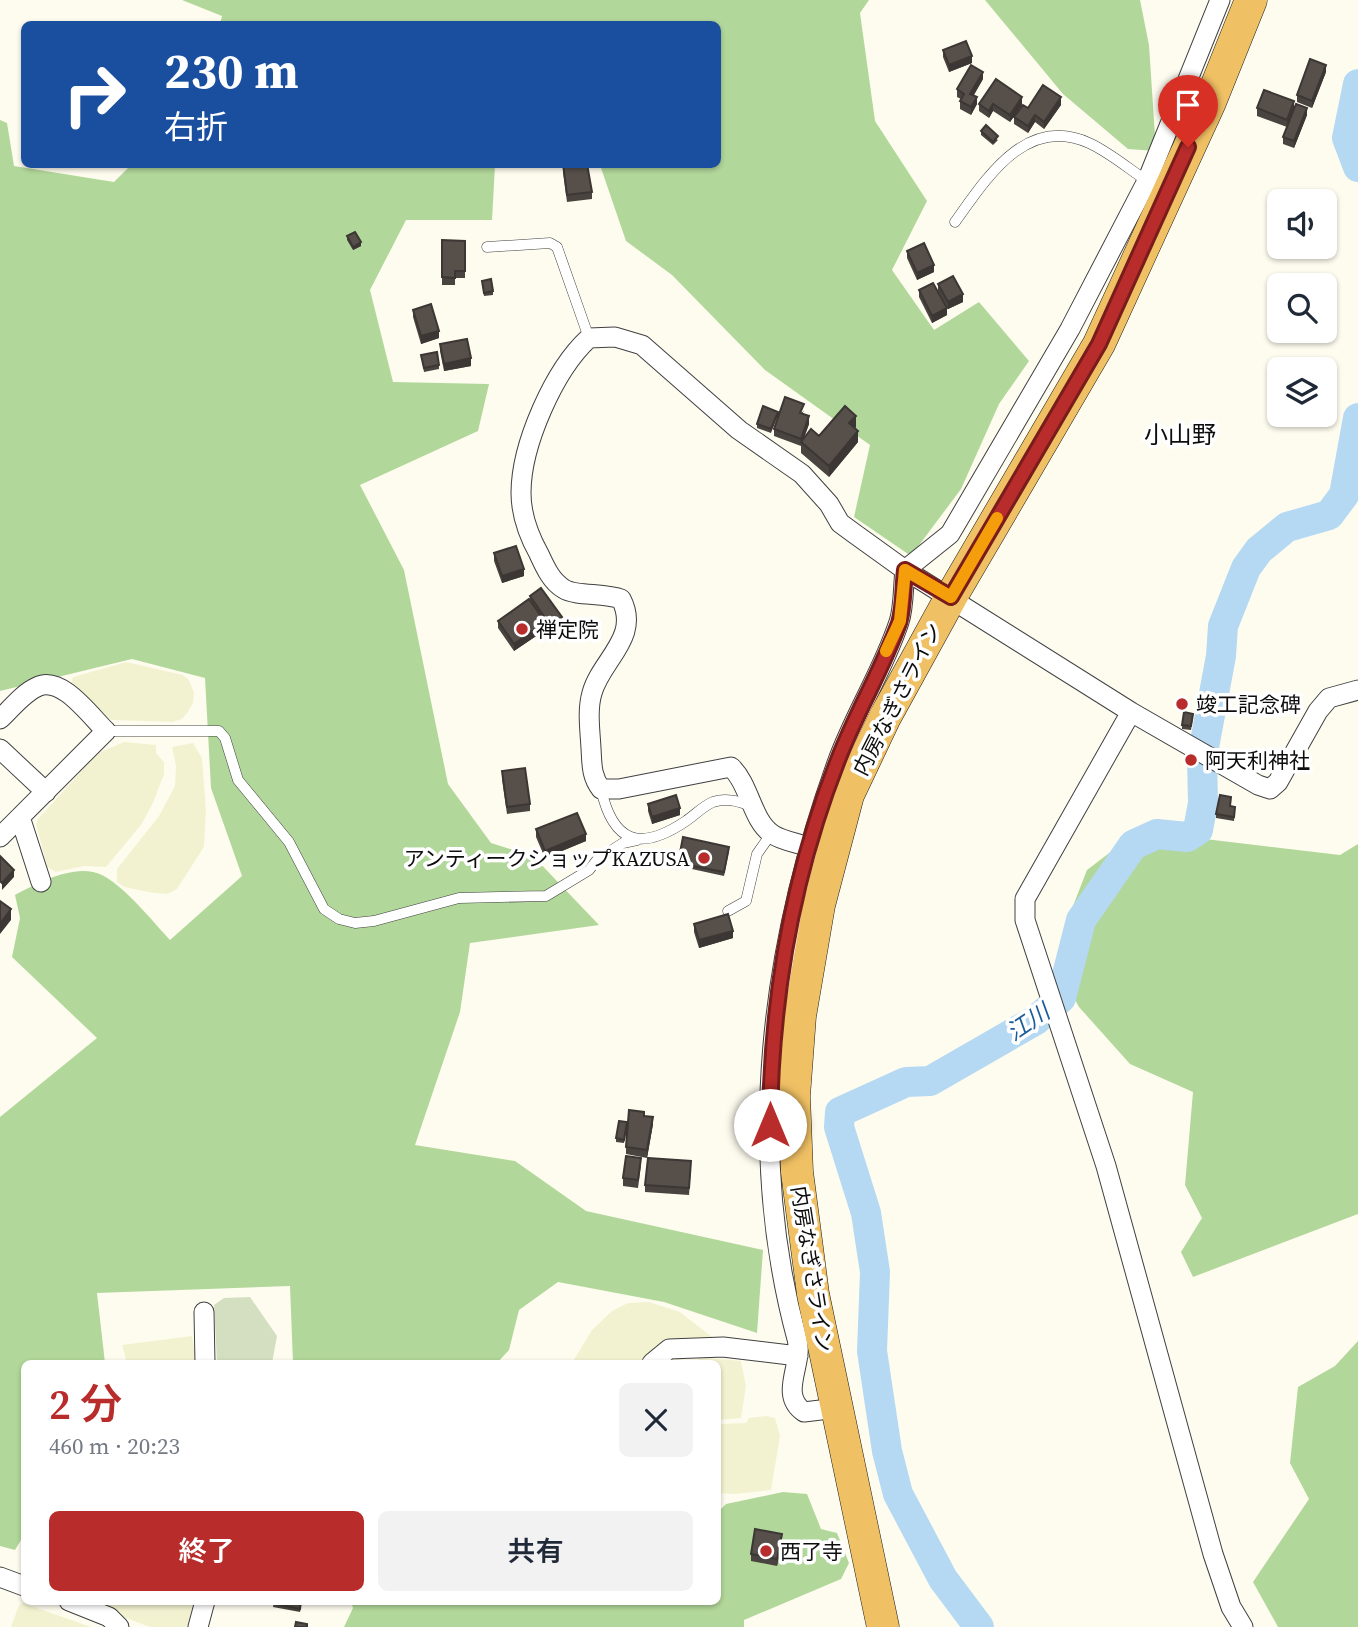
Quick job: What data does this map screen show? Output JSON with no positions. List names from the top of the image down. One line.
{"streets":{"highway":["内房なぎさライン"]},"districts":["小山野"],"water":["江川"],"places":["禅定院","竣工記念碑","阿天利神社","アンティークショップKAZUSA","西了寺"],"page":{"turn":["230 m","右折"],"heading":["2 分","460 m · 20:23"],"buttons":["終了","共有"]}}
